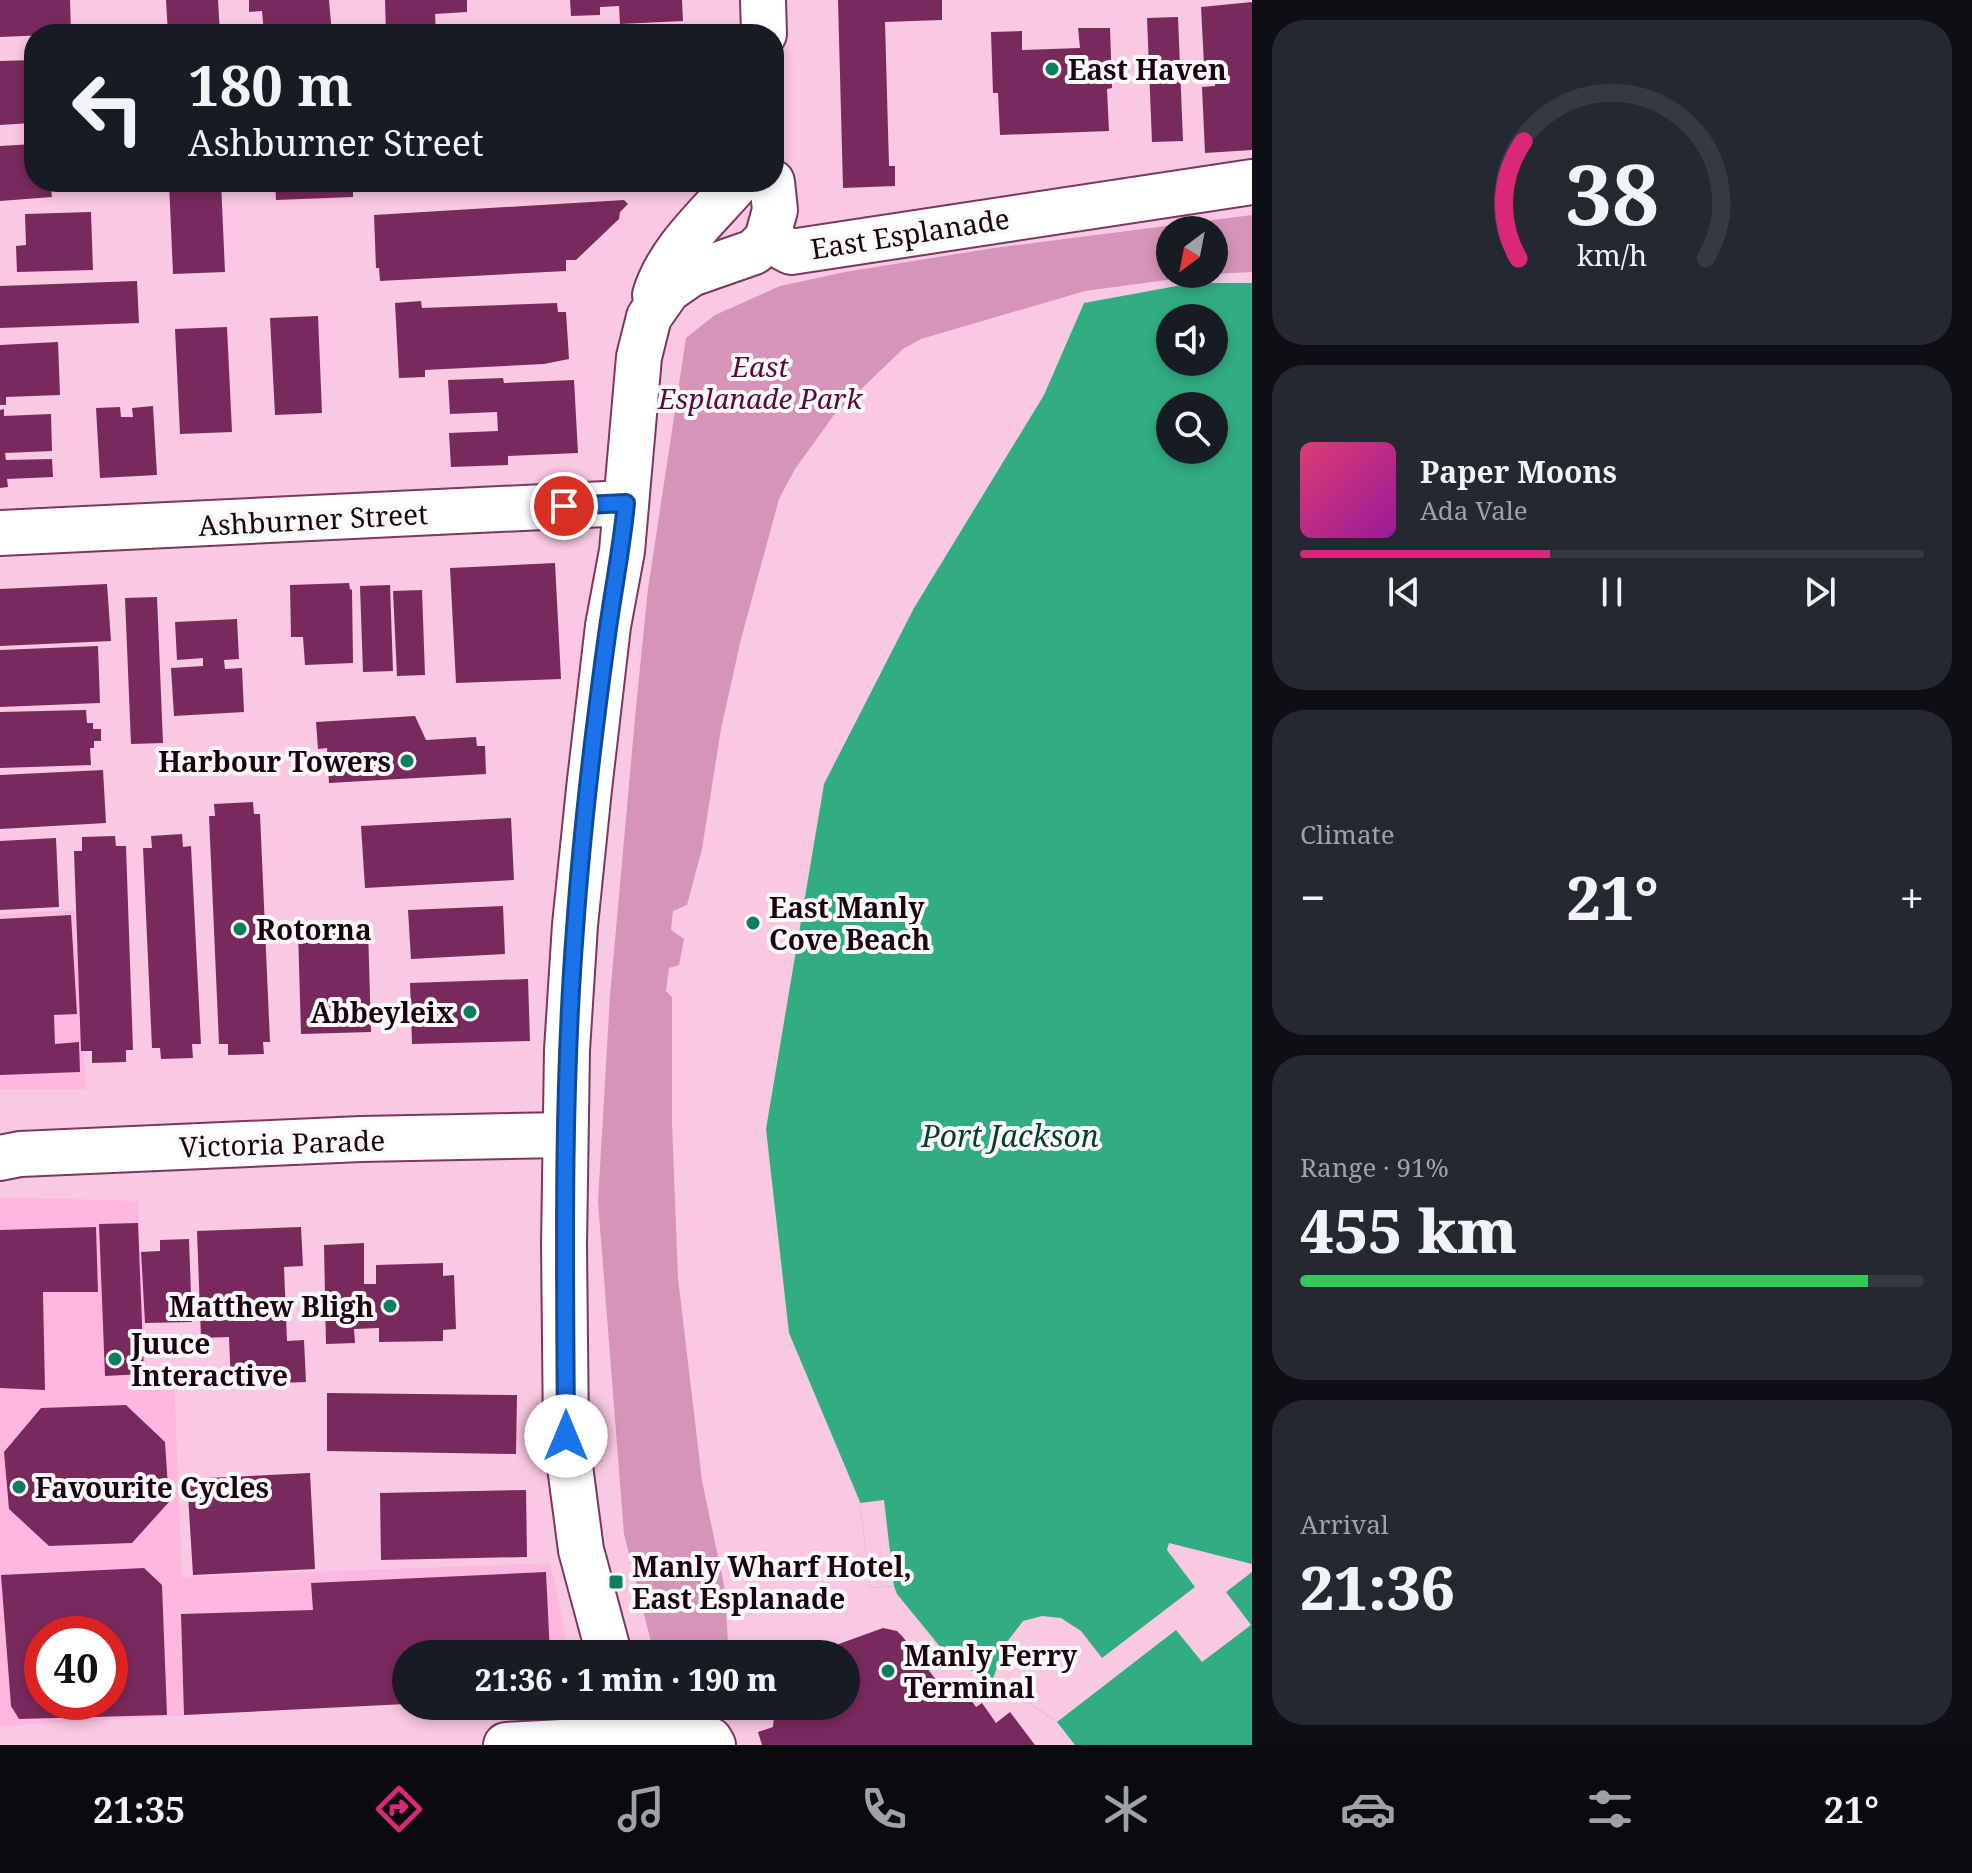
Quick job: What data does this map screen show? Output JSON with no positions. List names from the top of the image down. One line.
{"streets":{"street":["East Esplanade","Ashburner Street","Victoria Parade"]},"crossings":[["East Esplanade","Ashburner Street"],["East Esplanade","Victoria Parade"]],"water":["Port Jackson"],"parks":["East Esplanade Park"],"places":{"other":["East Haven","Harbour Towers","East Manly Cove Beach","Rotorna","Abbeyleix","Matthew Bligh","Juuce Interactive","Favourite Cycles","Manly Ferry Terminal"],"transit":["Manly Wharf Hotel, East Esplanade"]},"north":"bottom left","page":{"turn":["180 m","Ashburner Street"],"song":["Paper Moons","Ada Vale"],"tile":["Climate",["Range · 91%","455 km"],["Arrival","21:36"]],"heat":["−","21°","+"],"limit":"40","trip":"21:36 · 1 min · 190 m","tabs":["21:35","21°"],"gauge":["38","km/h"]}}
